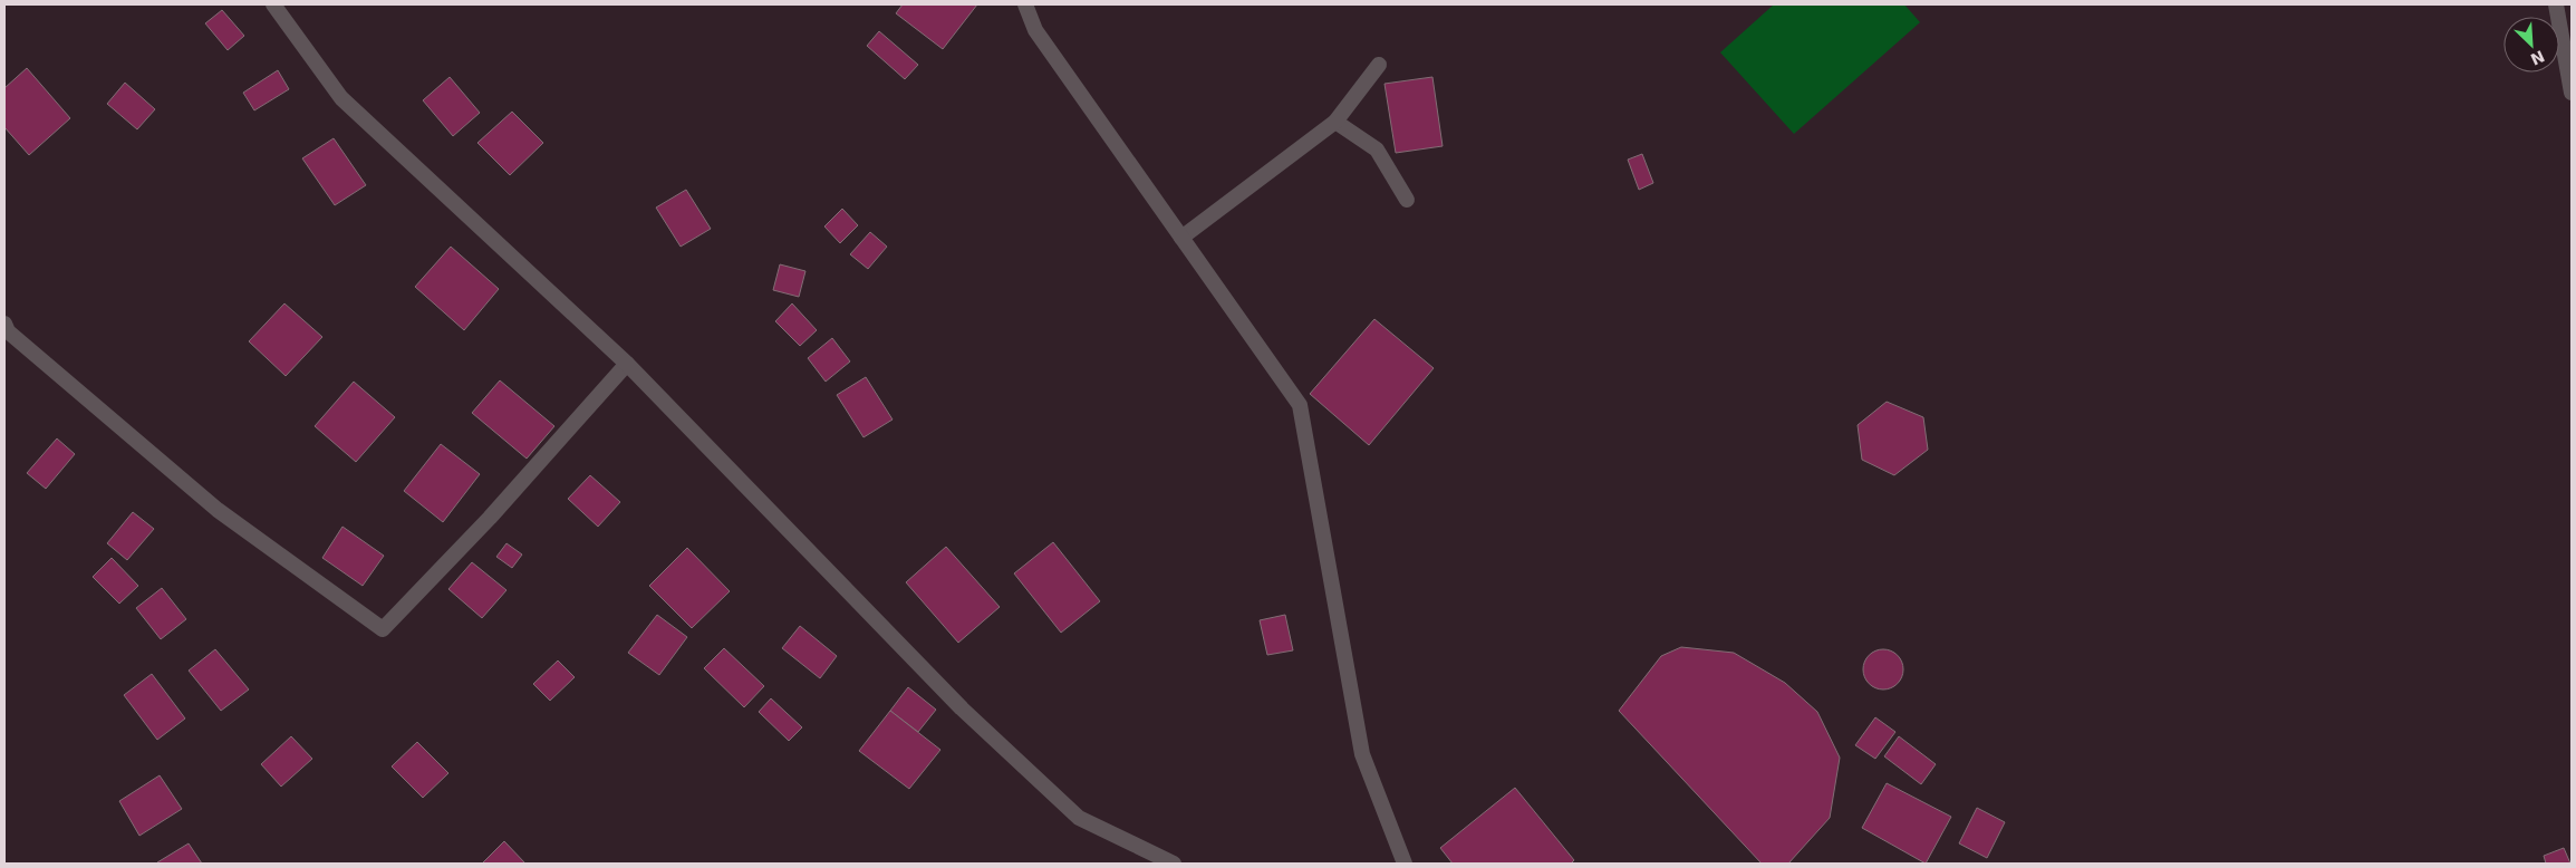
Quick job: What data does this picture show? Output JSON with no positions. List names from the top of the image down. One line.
{"north":"bottom right"}
